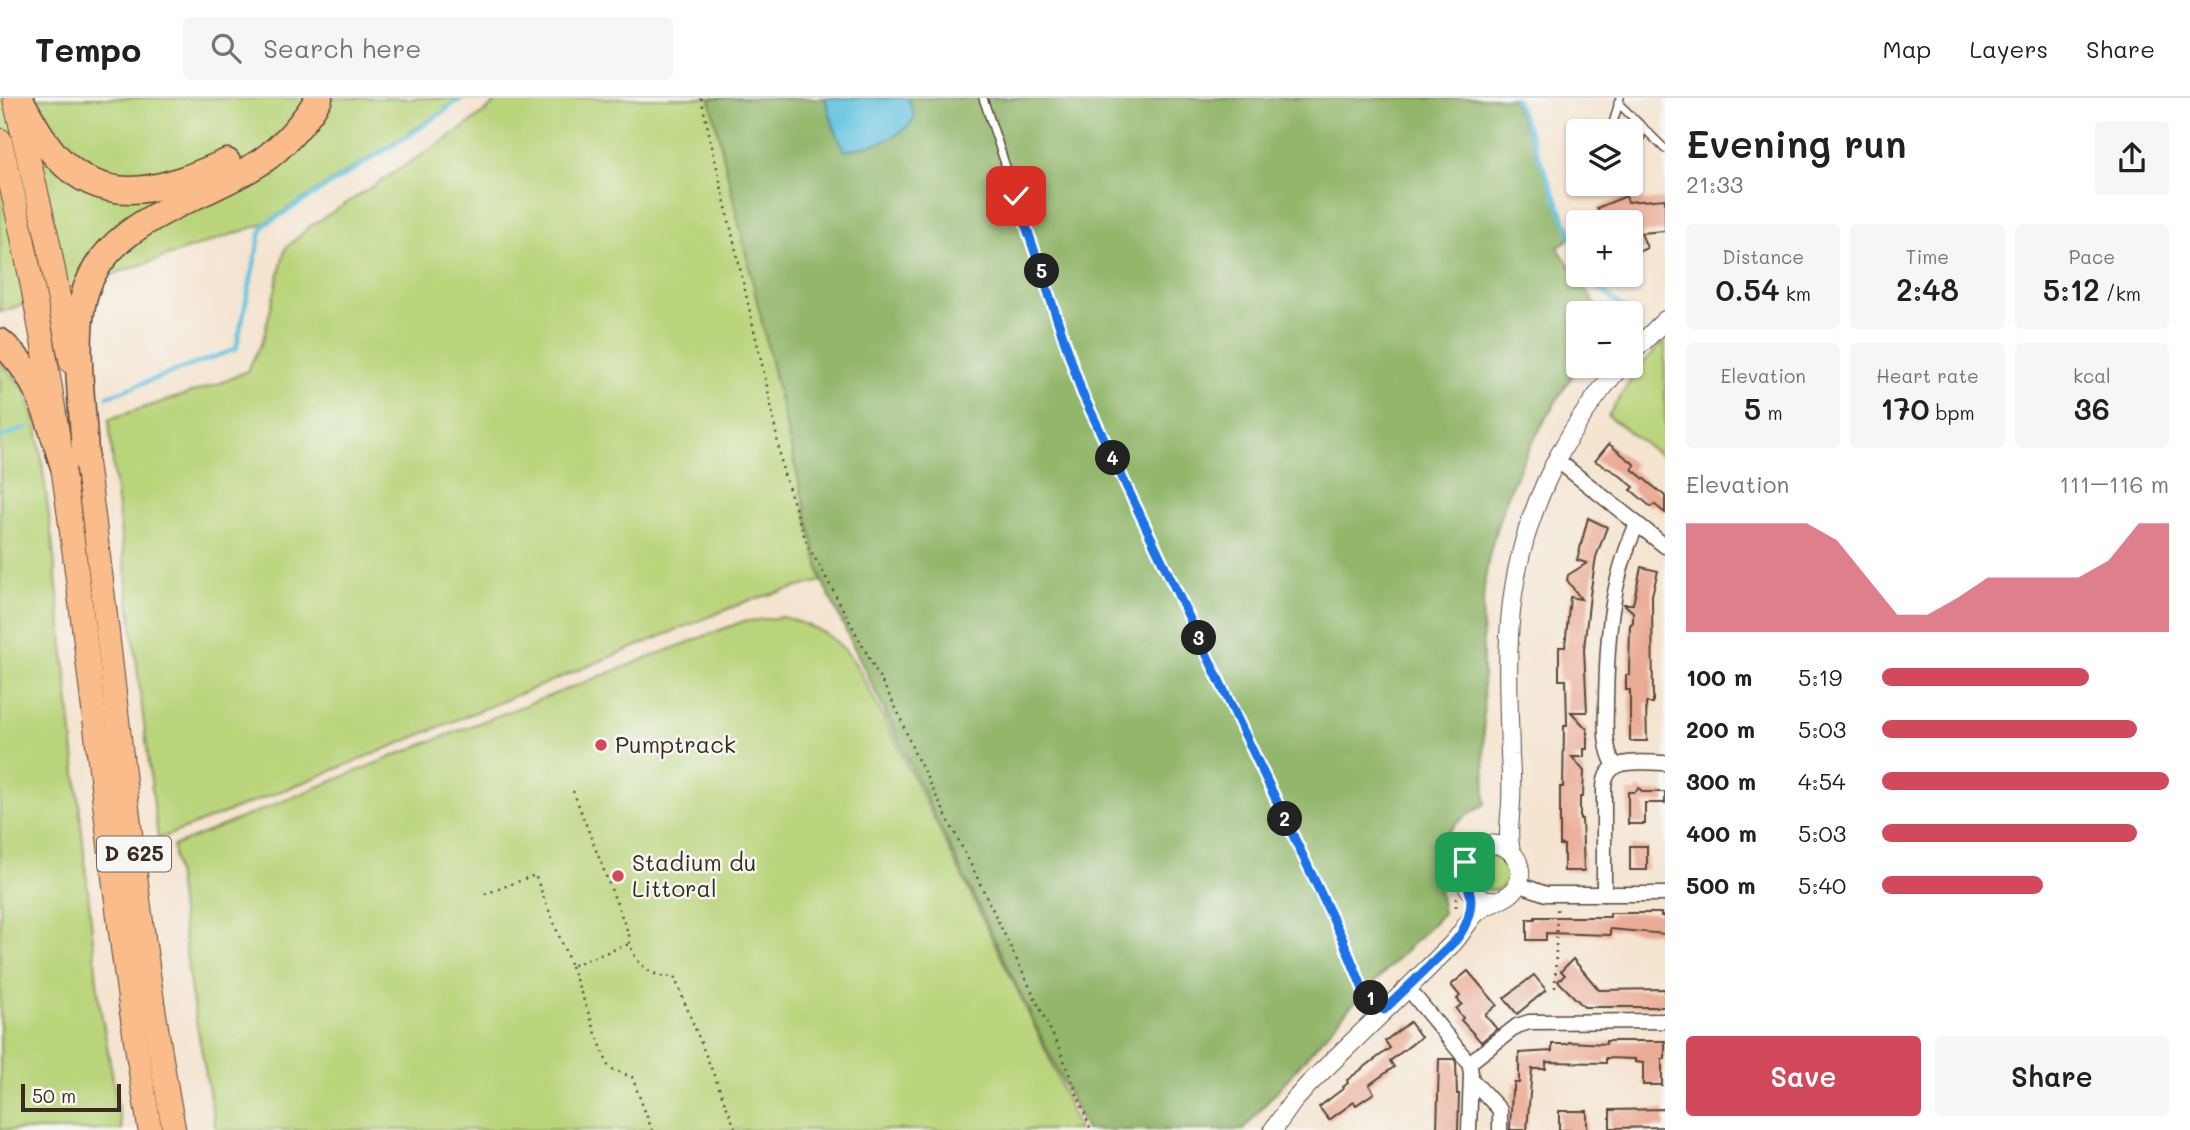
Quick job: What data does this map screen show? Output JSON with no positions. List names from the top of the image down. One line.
{"streets":{"highway":["D 625"]},"places":["Pumptrack","Stadium du Littoral"],"scale_bar":"50 m","page":{"header":"Tempo","search":"Search here","nav":["Map","Layers","Share"],"heading":["Evening run","21:33"],"map_buttons":["+","−"],"stats":[["Distance","0.54 km"],["Time","2:48"],["Pace","5:12 /km"],["Elevation","5 m"],["Heart rate","170 bpm"],["kcal","36"]],"pins":["5","4","3","2","1"],"chart":["Elevation","111–116 m"],"list":[{"name":"100 m","note":"5:19"},{"name":"200 m","note":"5:03"},{"name":"300 m","note":"4:54"},{"name":"400 m","note":"5:03"},{"name":"500 m","note":"5:40"}],"buttons":["Save","Share"],"scale":"50 m"}}
